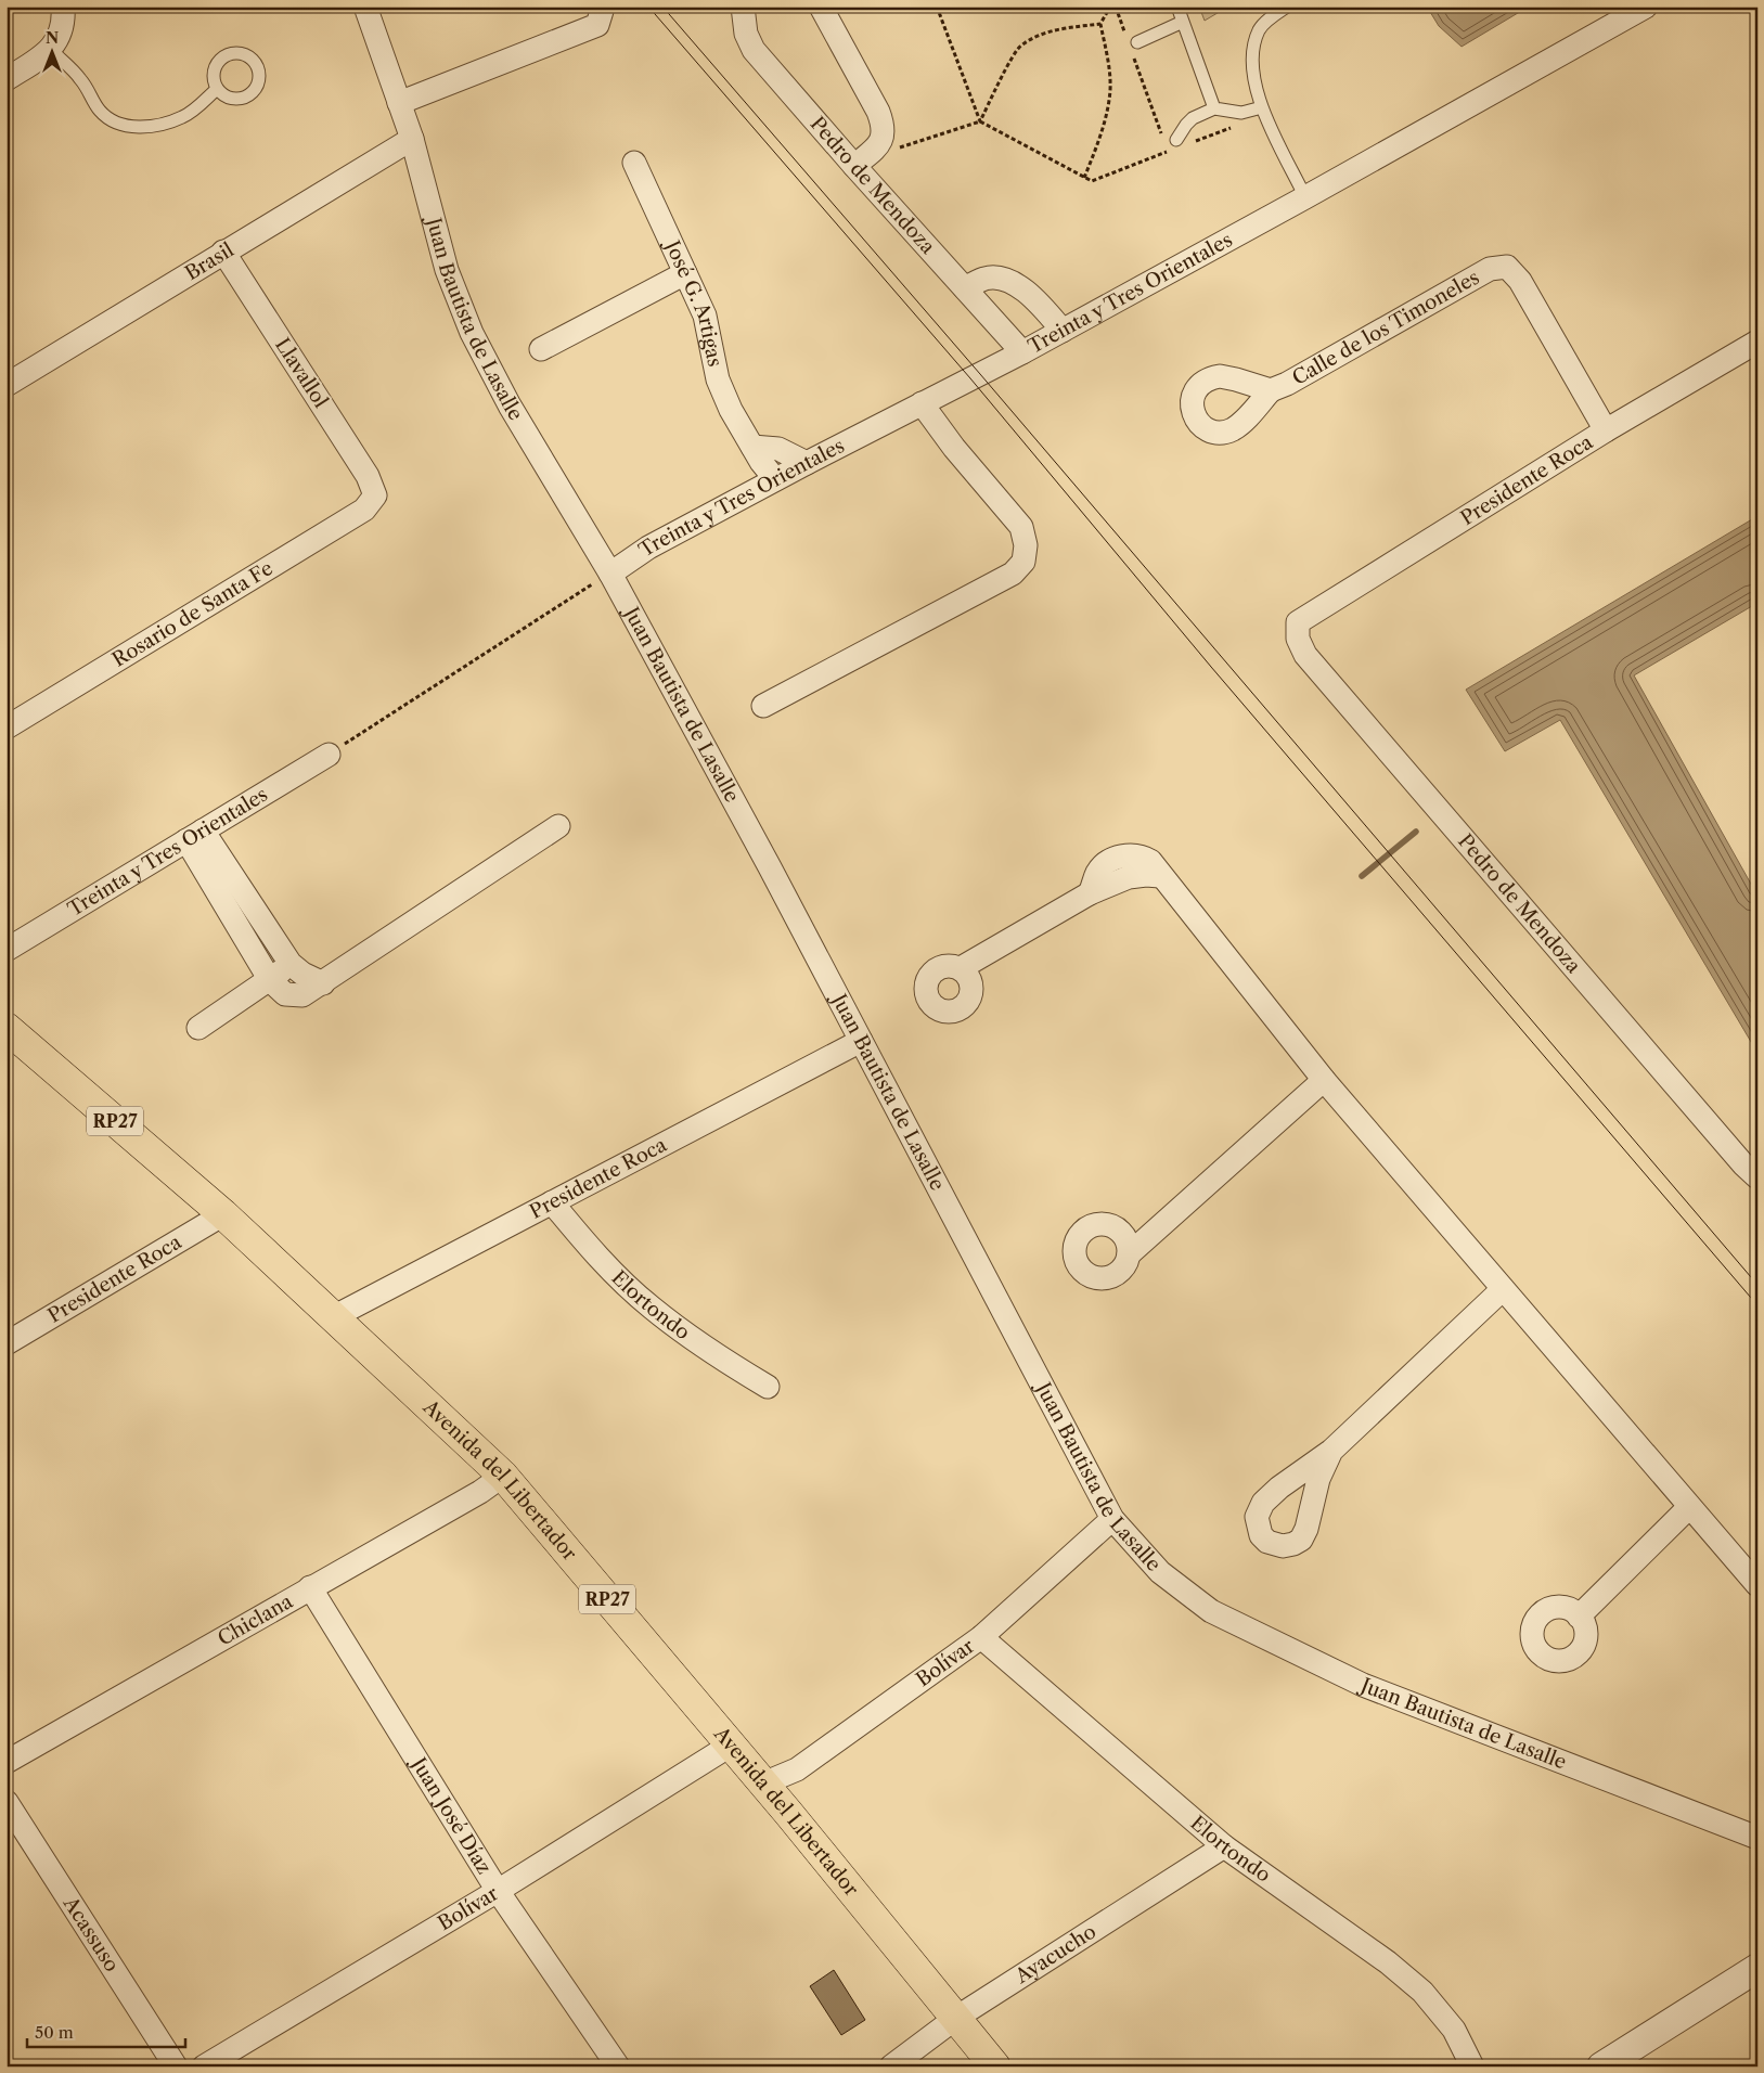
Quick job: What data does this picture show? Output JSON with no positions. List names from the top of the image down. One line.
{"streets":{"main road":["RP27","Avenida del Libertador"],"street":["Pedro de Mendoza","Brasil","Treinta y Tres Orientales","José G. Artigas","Juan Bautista de Lasalle","Calle de los Timoneles","Llavallol","Presidente Roca","Rosario de Santa Fe","Elortondo","Chiclana","Bolívar","Juan José Díaz","Acassuso","Ayacucho"]},"crossings":[["Pedro de Mendoza","Treinta y Tres Orientales"],["Pedro de Mendoza","Presidente Roca"],["Brasil","Juan Bautista de Lasalle"],["Brasil","Llavallol"],["Treinta y Tres Orientales","José G. Artigas"],["Treinta y Tres Orientales","Juan Bautista de Lasalle"],["Juan Bautista de Lasalle","Presidente Roca"],["Juan Bautista de Lasalle","Bolívar"],["Calle de los Timoneles","Presidente Roca"],["Llavallol","Rosario de Santa Fe"],["Presidente Roca","Elortondo"],["Presidente Roca","Avenida del Libertador"],["Elortondo","Bolívar"],["Elortondo","Ayacucho"],["Avenida del Libertador","Chiclana"],["Avenida del Libertador","Bolívar"],["Avenida del Libertador","Ayacucho"],["Chiclana","Juan José Díaz"],["Bolívar","Juan José Díaz"]],"scale_bar":"50 m","north":"top"}
